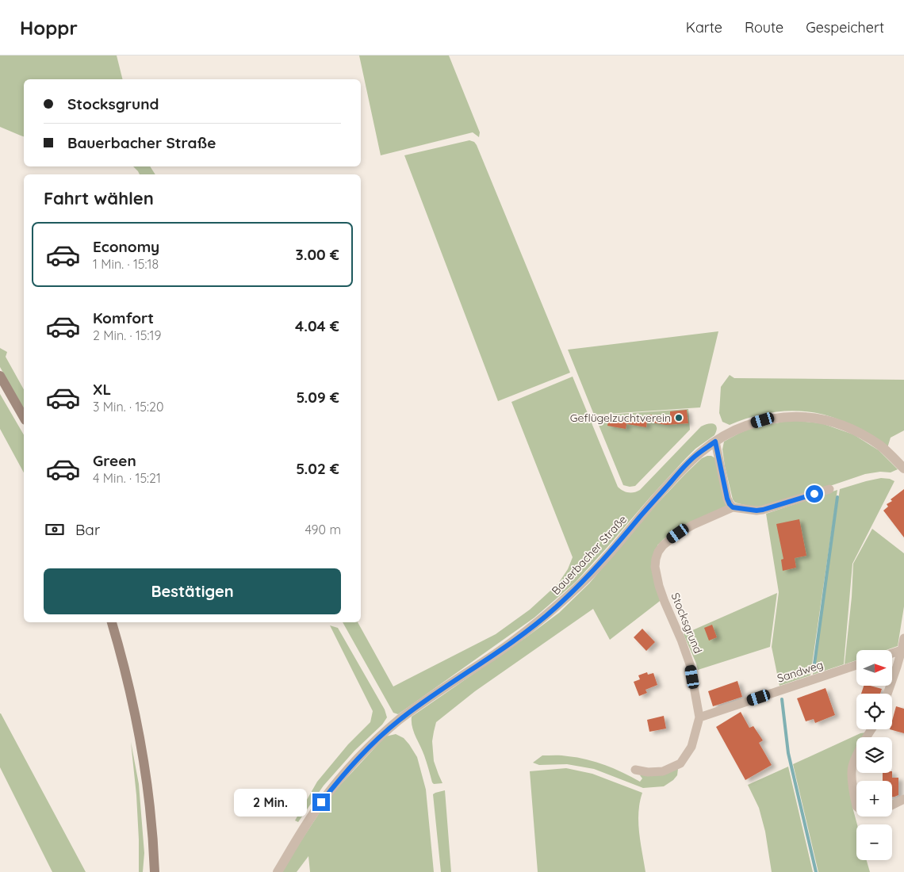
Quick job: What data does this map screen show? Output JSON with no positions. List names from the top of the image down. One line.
{"streets":{"street":["Bauerbacher Straße","Stocksgrund","Sandweg"]},"crossings":[["Stocksgrund","Sandweg"]],"places":["Geflügelzuchtverein"],"north":"right","page":{"header":"Hoppr","nav":["Karte","Route","Gespeichert"],"banner":["Stocksgrund","Bauerbacher Straße"],"heading":"Fahrt wählen","list":[{"name":"Economy","note":"1 Min. · 15:18","value":"3.00 €"},{"name":"Komfort","note":"2 Min. · 15:19","value":"4.04 €"},{"name":"XL","note":"3 Min. · 15:20","value":"5.09 €"},{"name":"Green","note":"4 Min. · 15:21","value":"5.02 €"}],"pay":["Bar","490 m"],"buttons":"Bestätigen","map_buttons":["+","−"],"bubble":"2 Min."}}
